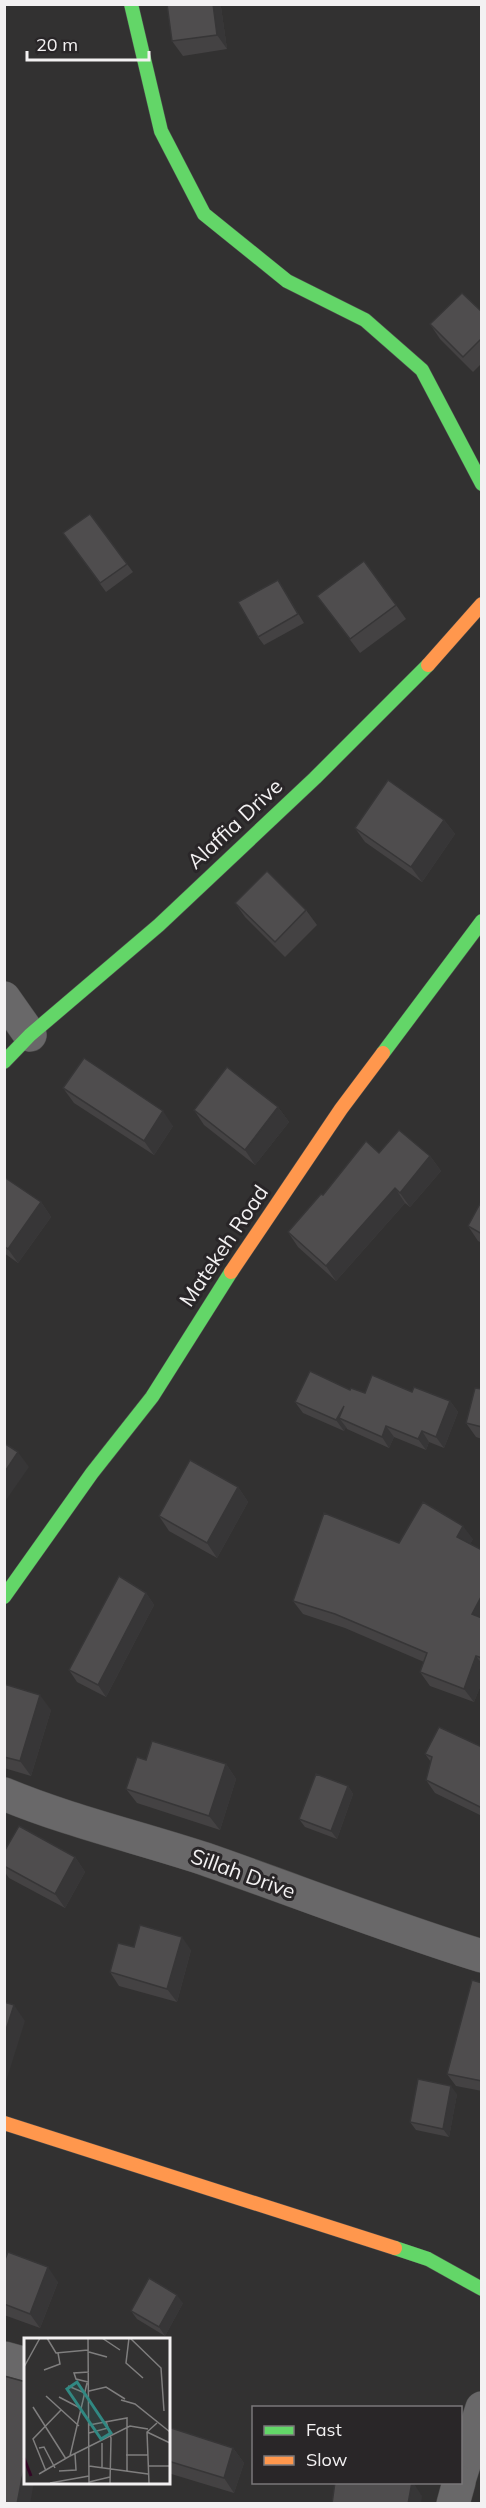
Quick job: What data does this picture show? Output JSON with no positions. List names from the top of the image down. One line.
{"streets":{"street":["Alaffia Drive","Matekeh Road","Sillah Drive"]},"legend":["Fast","Slow"],"scale_bar":"20 m"}
